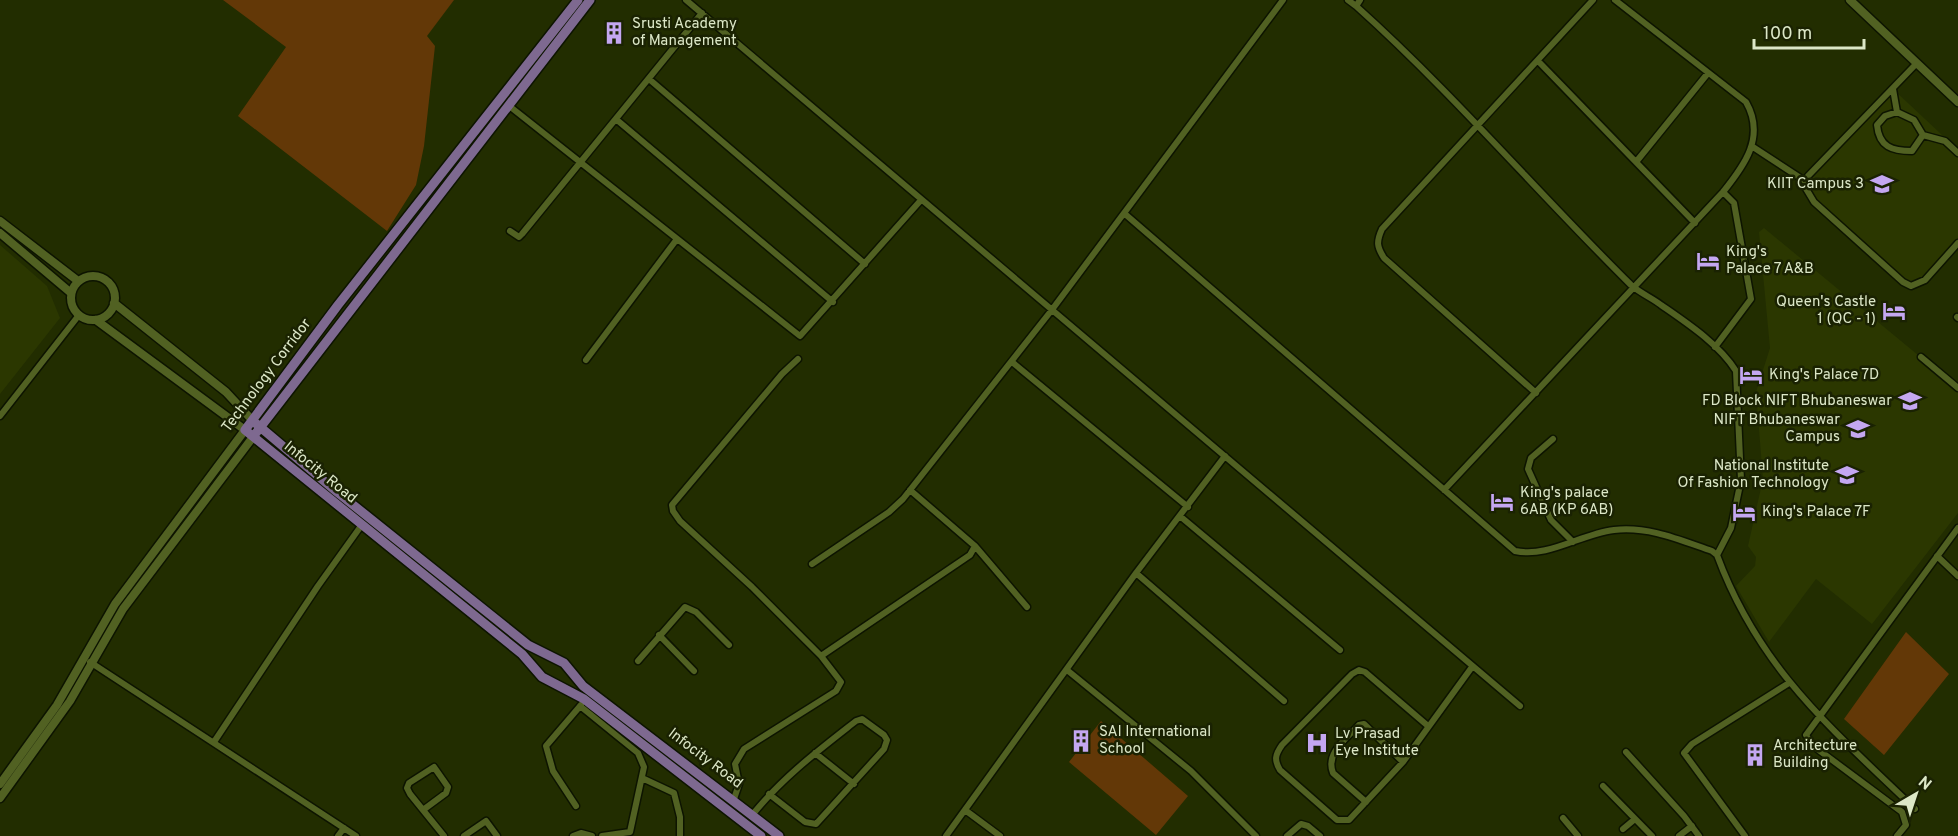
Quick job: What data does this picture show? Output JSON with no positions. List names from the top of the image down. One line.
{"streets":{"main road":["Technology Corridor","Infocity Road"]},"crossings":[["Technology Corridor","Infocity Road"]],"places":{"building":["Srusti Academy of Management","SAI International School","Architecture Building"],"school or university":["KIIT Campus 3","FD Block NIFT Bhubaneswar","NIFT Bhubaneswar Campus","National Institute Of Fashion Technology"],"hotel":["King's Palace 7 A&B","Queen's Castle 1 (QC - 1)","King's Palace 7D","King's palace 6AB (KP 6AB)","King's Palace 7F"],"hospital":["Lv Prasad Eye Institute"]},"scale_bar":"100 m","north":"top right"}
